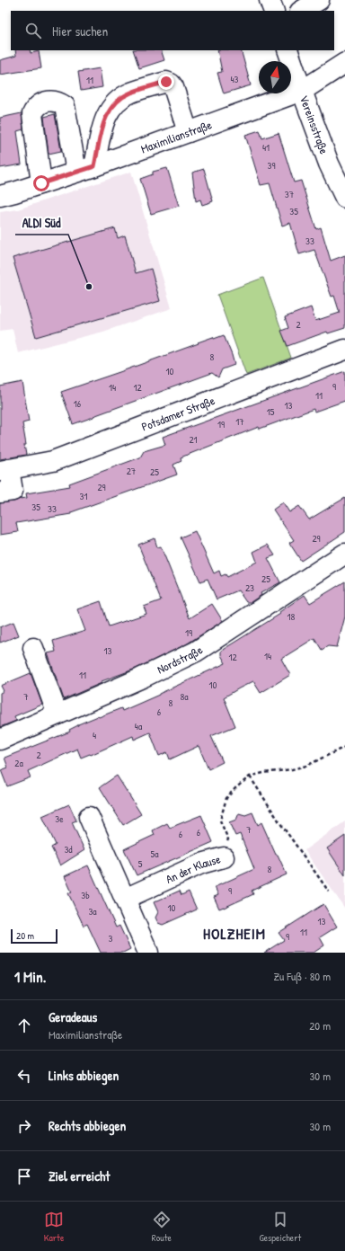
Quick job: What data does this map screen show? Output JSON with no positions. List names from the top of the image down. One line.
{"streets":{"street":["Vereinsstraße","Maximilianstraße","Potsdamer Straße","Nordstraße","An der Klause"]},"crossings":[["Vereinsstraße","Maximilianstraße"]],"districts":["HOLZHEIM"],"places":["ALDI Süd"],"house_numbers":["43","11","41","39","37","35","33","2","8","10","9","14","12","11","16","13","15","17","19","21","27","25","29","31","35","33","29","25","23","18","19","13","14","12","11","10","7","8a","8","6","4a","4","2","2a","3e","7","6","6","3d","5a","5","8","9","3b","10","3a","13","11","9","3"],"scale_bar":"20 m","north":"top","page":{"search":"Hier suchen","scale":"20 m","heading":["1 Min.","Zu Fuß · 80 m"],"list":[["Geradeaus","Maximilianstraße","20 m"],["Links abbiegen","30 m"],["Rechts abbiegen","30 m"],"Ziel erreicht"],"nav":["Karte","Route","Gespeichert"]}}
